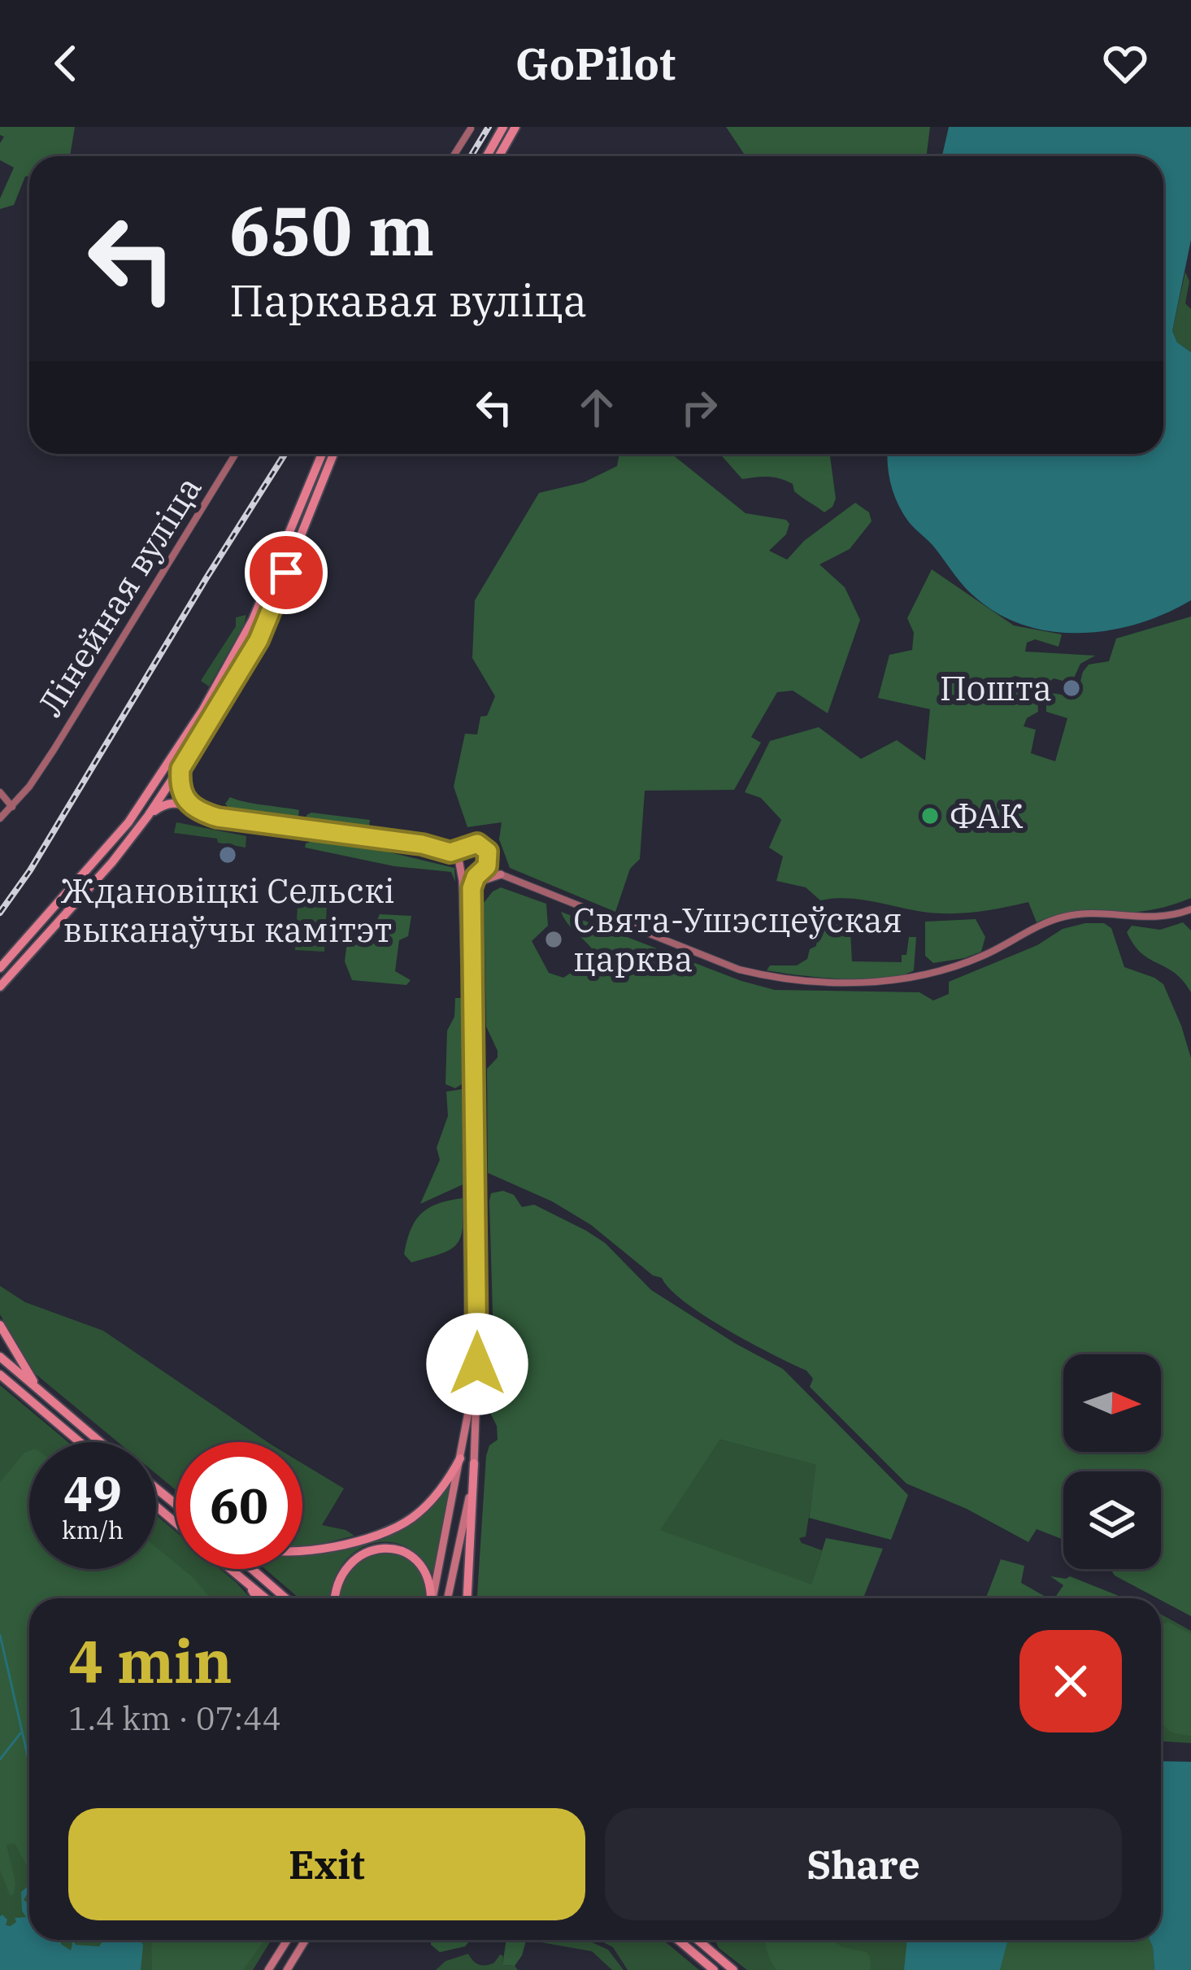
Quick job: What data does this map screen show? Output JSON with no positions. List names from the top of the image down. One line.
{"streets":{"street":["Лінейная вуліца"]},"places":["Пошта","ФАК","Ждановіцкі Сельскі выканаўчы камітэт","Свята-Ушэсцеўская царква"],"north":"right","page":{"header":"GoPilot","turn":["650 m","Паркавая вуліца"],"speed":"49 km/h","limit":"60","heading":["4 min","1.4 km · 07:44"],"buttons":["Exit","Share"]}}
